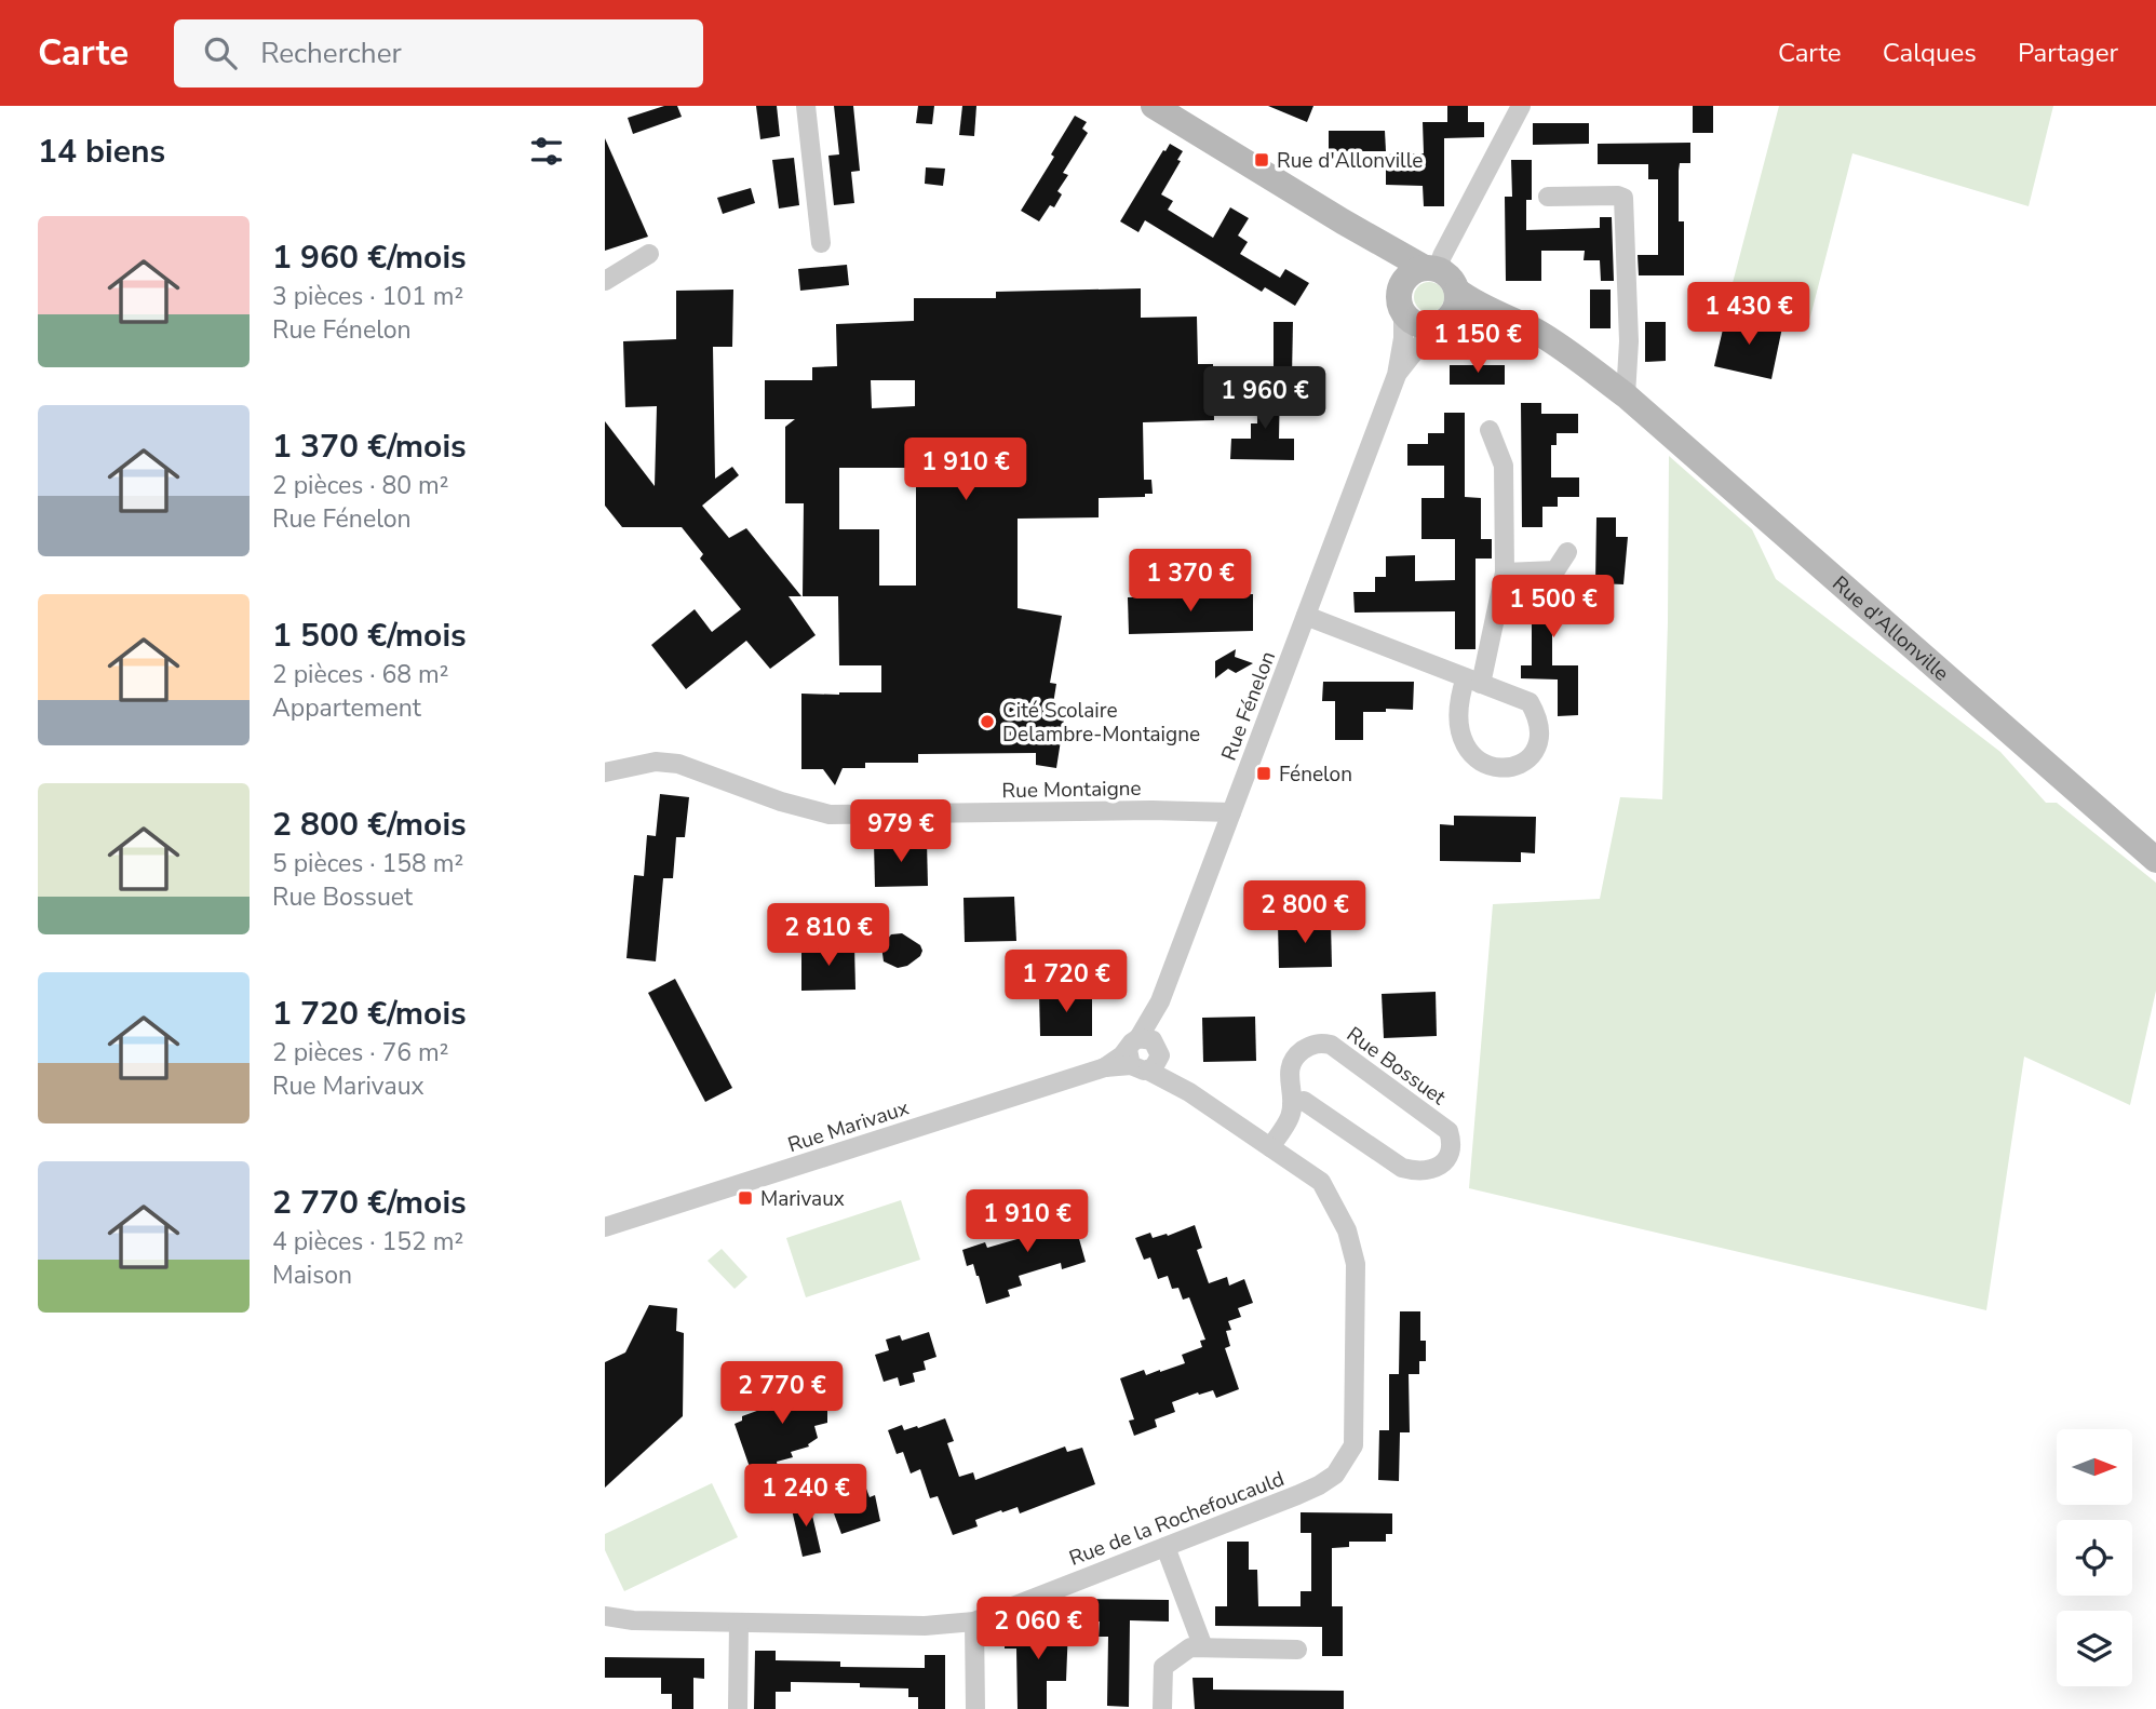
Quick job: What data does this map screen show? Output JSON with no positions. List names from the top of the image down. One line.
{"streets":{"main road":["Rue d'Allonville"],"street":["Rue Fénelon","Rue Montaigne","Rue Bossuet","Rue Marivaux","Rue de la Rochefoucauld"]},"crossings":[["Rue d'Allonville","Rue Fénelon"],["Rue Fénelon","Rue Montaigne"],["Rue Fénelon","Rue Marivaux"],["Rue Fénelon","Rue de la Rochefoucauld"],["Rue Bossuet","Rue de la Rochefoucauld"],["Rue Marivaux","Rue de la Rochefoucauld"]],"places":{"transit":["Rue d'Allonville","Fénelon","Marivaux"],"other":["Cité Scolaire Delambre-Montaigne"]},"north":"right","page":{"header":"Carte","search":"Rechercher","nav":["Carte","Calques","Partager"],"heading":"14 biens","list":[{"name":"1 960 €/mois","note":"3 pièces · 101 m² · Rue Fénelon"},{"name":"1 370 €/mois","note":"2 pièces · 80 m² · Rue Fénelon"},{"name":"1 500 €/mois","note":"2 pièces · 68 m² · Appartement"},{"name":"2 800 €/mois","note":"5 pièces · 158 m² · Rue Bossuet"},{"name":"1 720 €/mois","note":"2 pièces · 76 m² · Rue Marivaux"},{"name":"2 770 €/mois","note":"4 pièces · 152 m² · Maison"}],"price":["1 430 €","1 150 €","1 960 €","1 910 €","1 370 €","1 500 €","979 €","2 800 €","2 810 €","1 720 €","1 910 €","2 770 €","1 240 €","2 060 €"]}}
